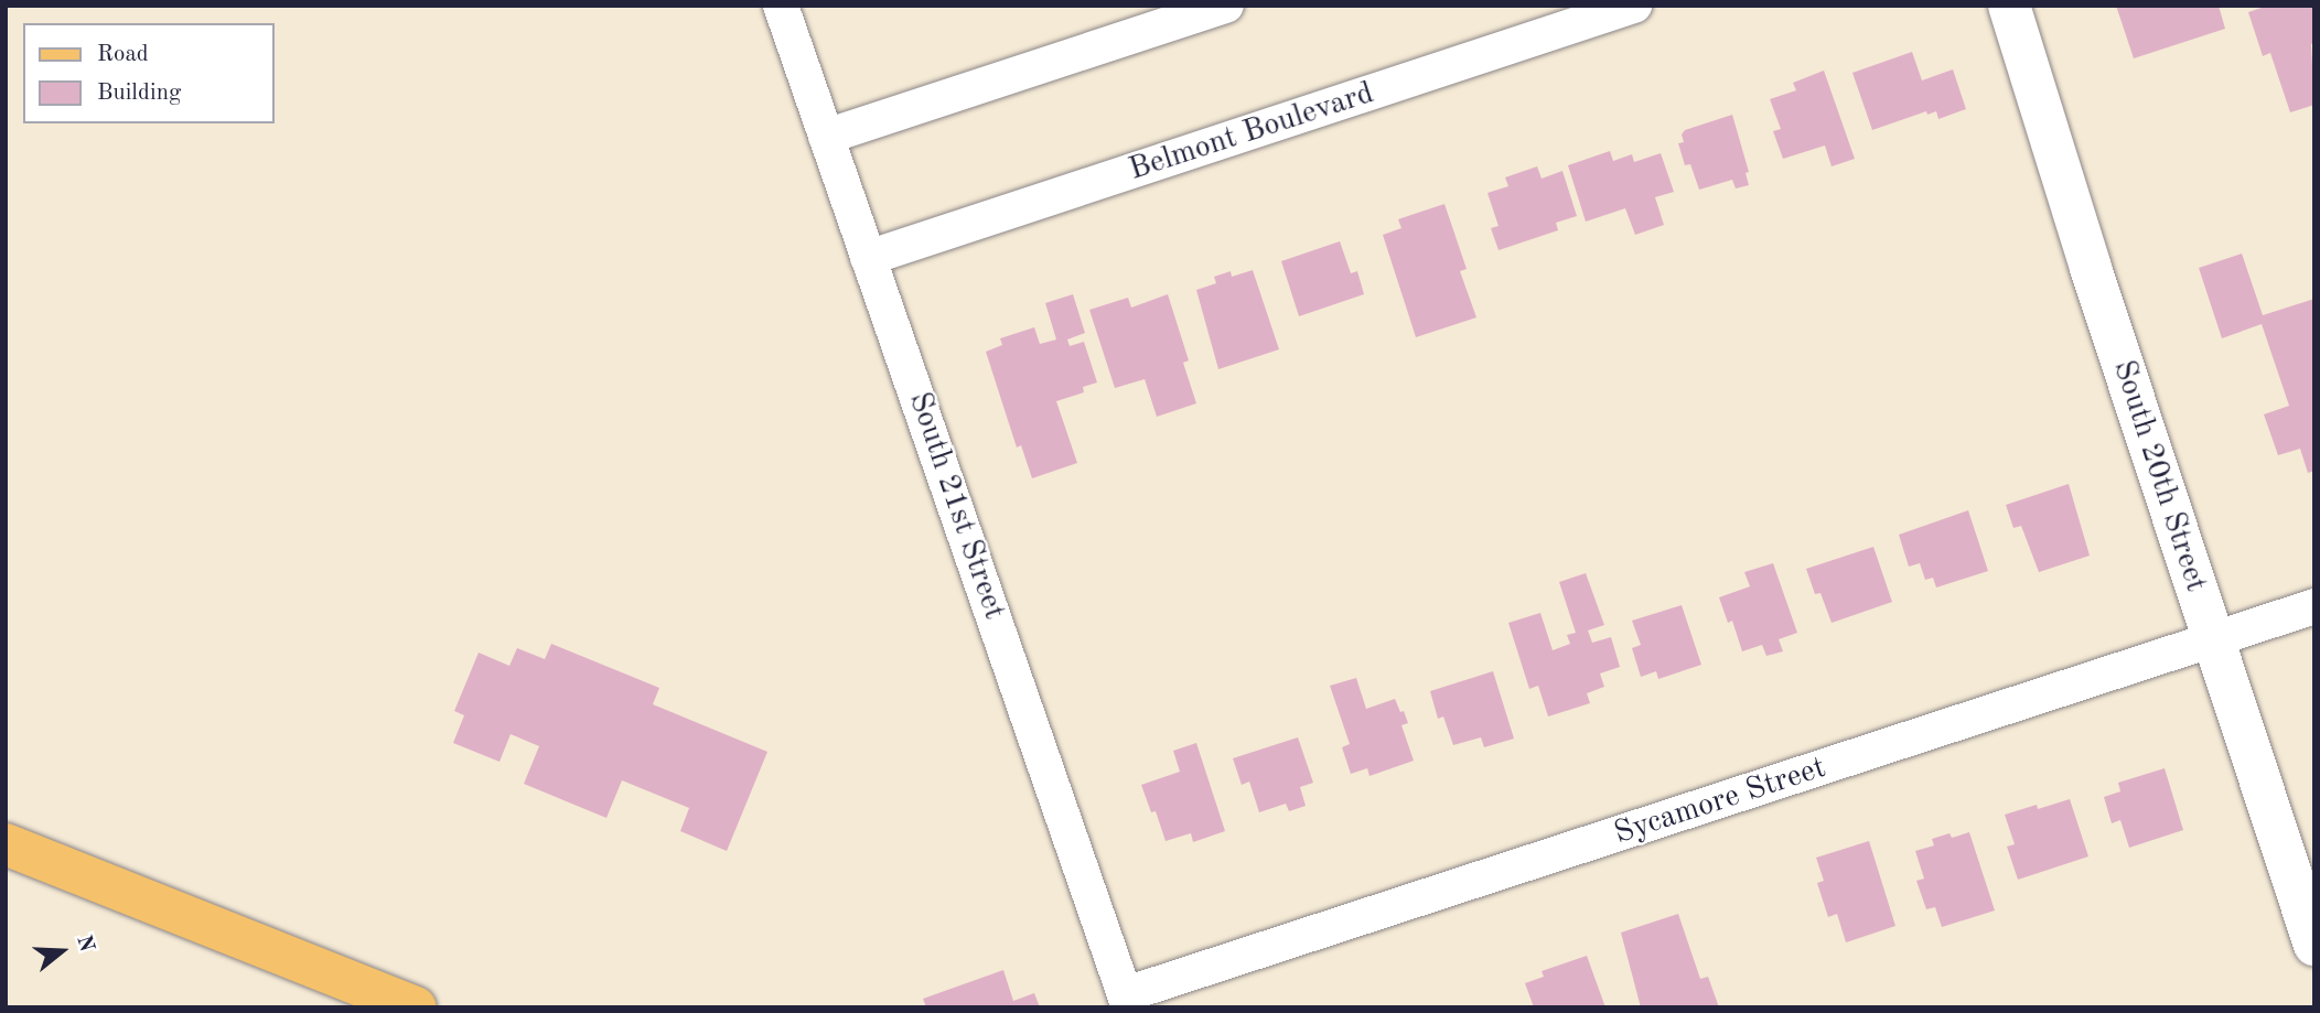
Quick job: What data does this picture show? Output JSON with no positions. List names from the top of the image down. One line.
{"streets":{"street":["Belmont Boulevard","South 20th Street","South 21st Street","Sycamore Street"]},"crossings":[["Belmont Boulevard","South 21st Street"],["South 20th Street","Sycamore Street"],["South 21st Street","Sycamore Street"]],"legend":["Road","Building"],"north":"right"}
